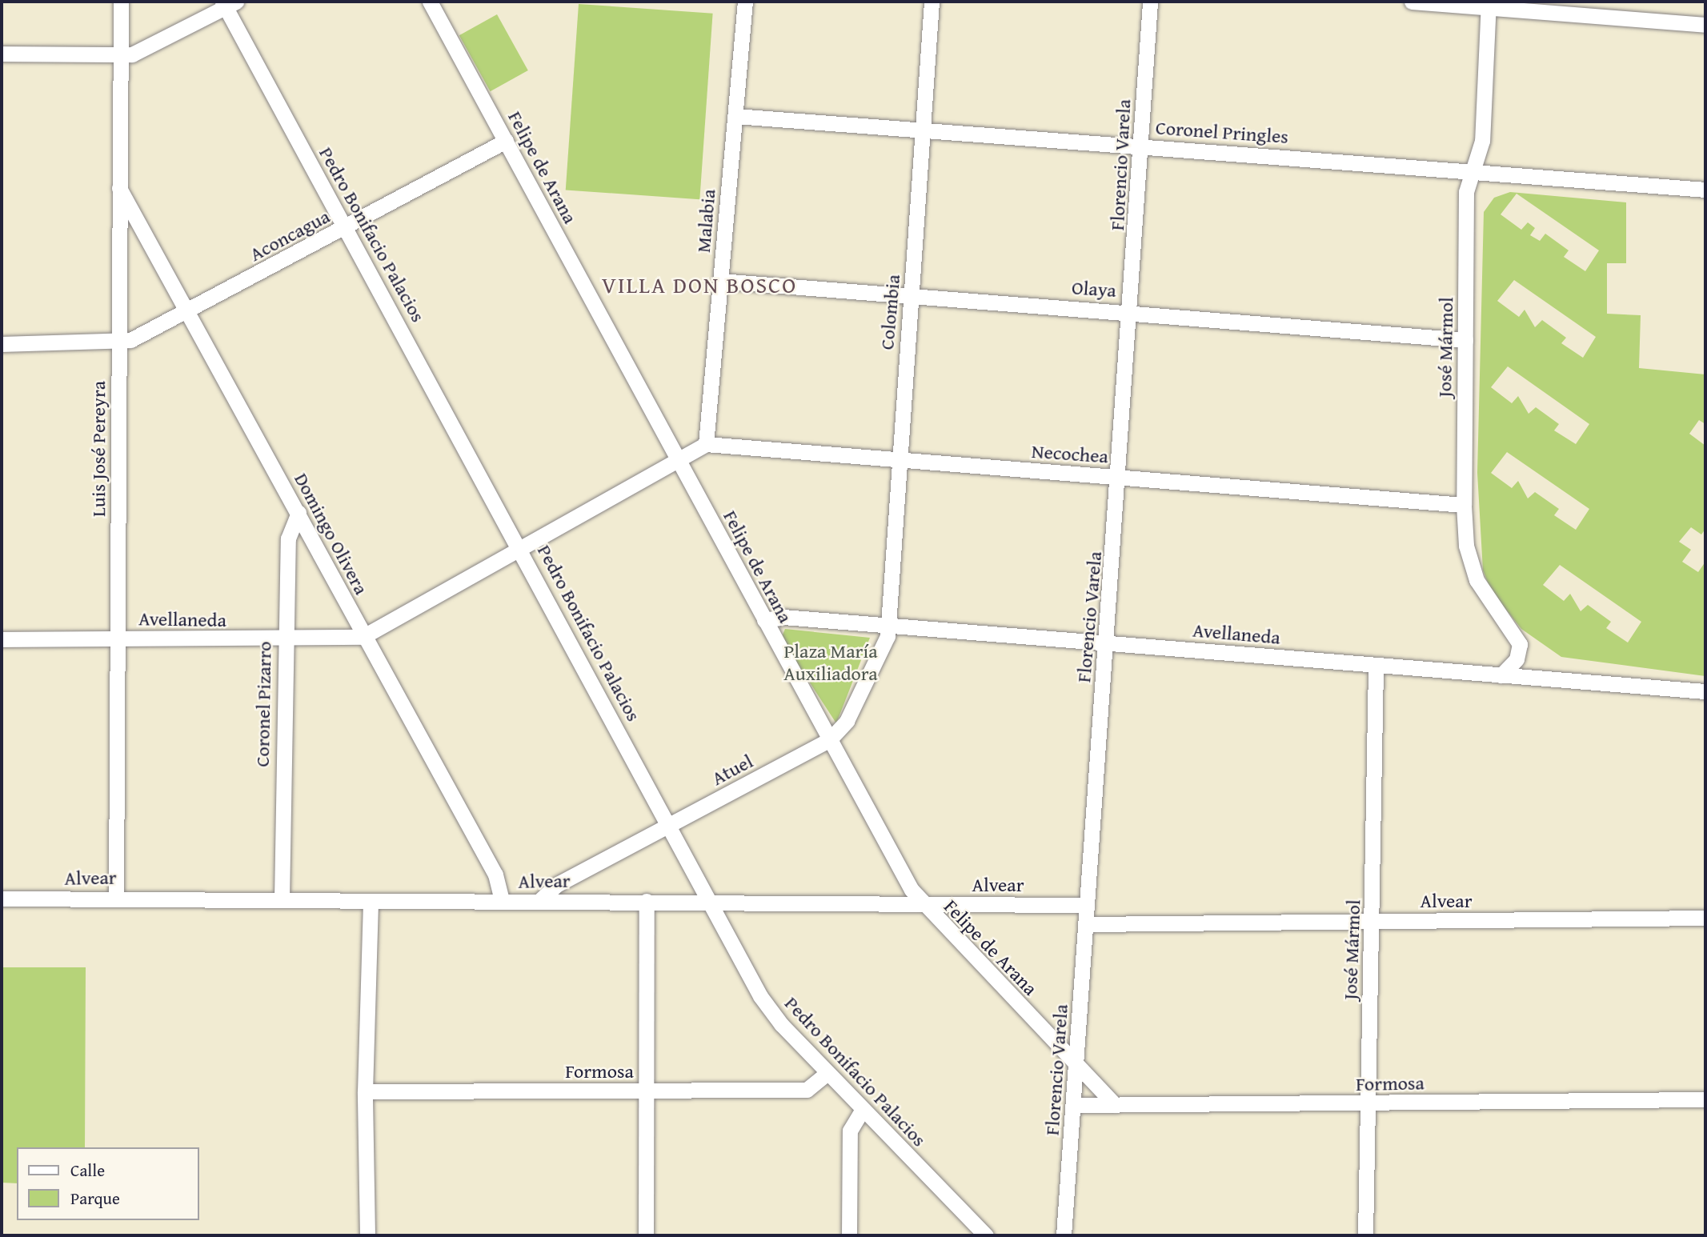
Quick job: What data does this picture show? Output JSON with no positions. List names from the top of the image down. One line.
{"streets":{"street":["Coronel Pringles","Florencio Varela","Felipe de Arana","Malabia","Pedro Bonifacio Palacios","Aconcagua","Olaya","Colombia","José Mármol","Luis José Pereyra","Necochea","Domingo Olivera","Avellaneda","Coronel Pizarro","Atuel","Alvear","Formosa"]},"crossings":[["Coronel Pringles","Florencio Varela"],["Coronel Pringles","Malabia"],["Coronel Pringles","Colombia"],["Coronel Pringles","José Mármol"],["Florencio Varela","Felipe de Arana"],["Florencio Varela","Olaya"],["Florencio Varela","Necochea"],["Florencio Varela","Avellaneda"],["Florencio Varela","Alvear"],["Florencio Varela","Formosa"],["Felipe de Arana","Aconcagua"],["Felipe de Arana","Avellaneda"],["Felipe de Arana","Atuel"],["Felipe de Arana","Alvear"],["Felipe de Arana","Formosa"],["Malabia","Olaya"],["Malabia","Necochea"],["Pedro Bonifacio Palacios","Aconcagua"],["Pedro Bonifacio Palacios","Atuel"],["Pedro Bonifacio Palacios","Alvear"],["Pedro Bonifacio Palacios","Formosa"],["Aconcagua","Luis José Pereyra"],["Aconcagua","Domingo Olivera"],["Olaya","Colombia"],["Olaya","José Mármol"],["Colombia","Necochea"],["Colombia","Avellaneda"],["Colombia","Atuel"],["José Mármol","Necochea"],["José Mármol","Avellaneda"],["José Mármol","Alvear"],["José Mármol","Formosa"],["Luis José Pereyra","Domingo Olivera"],["Luis José Pereyra","Avellaneda"],["Luis José Pereyra","Alvear"],["Domingo Olivera","Avellaneda"],["Domingo Olivera","Coronel Pizarro"],["Domingo Olivera","Alvear"],["Avellaneda","Coronel Pizarro"],["Avellaneda","Atuel"],["Coronel Pizarro","Alvear"],["Atuel","Alvear"]],"districts":["VILLA DON BOSCO"],"parks":["Plaza María Auxiliadora"],"legend":["Calle","Parque"]}
